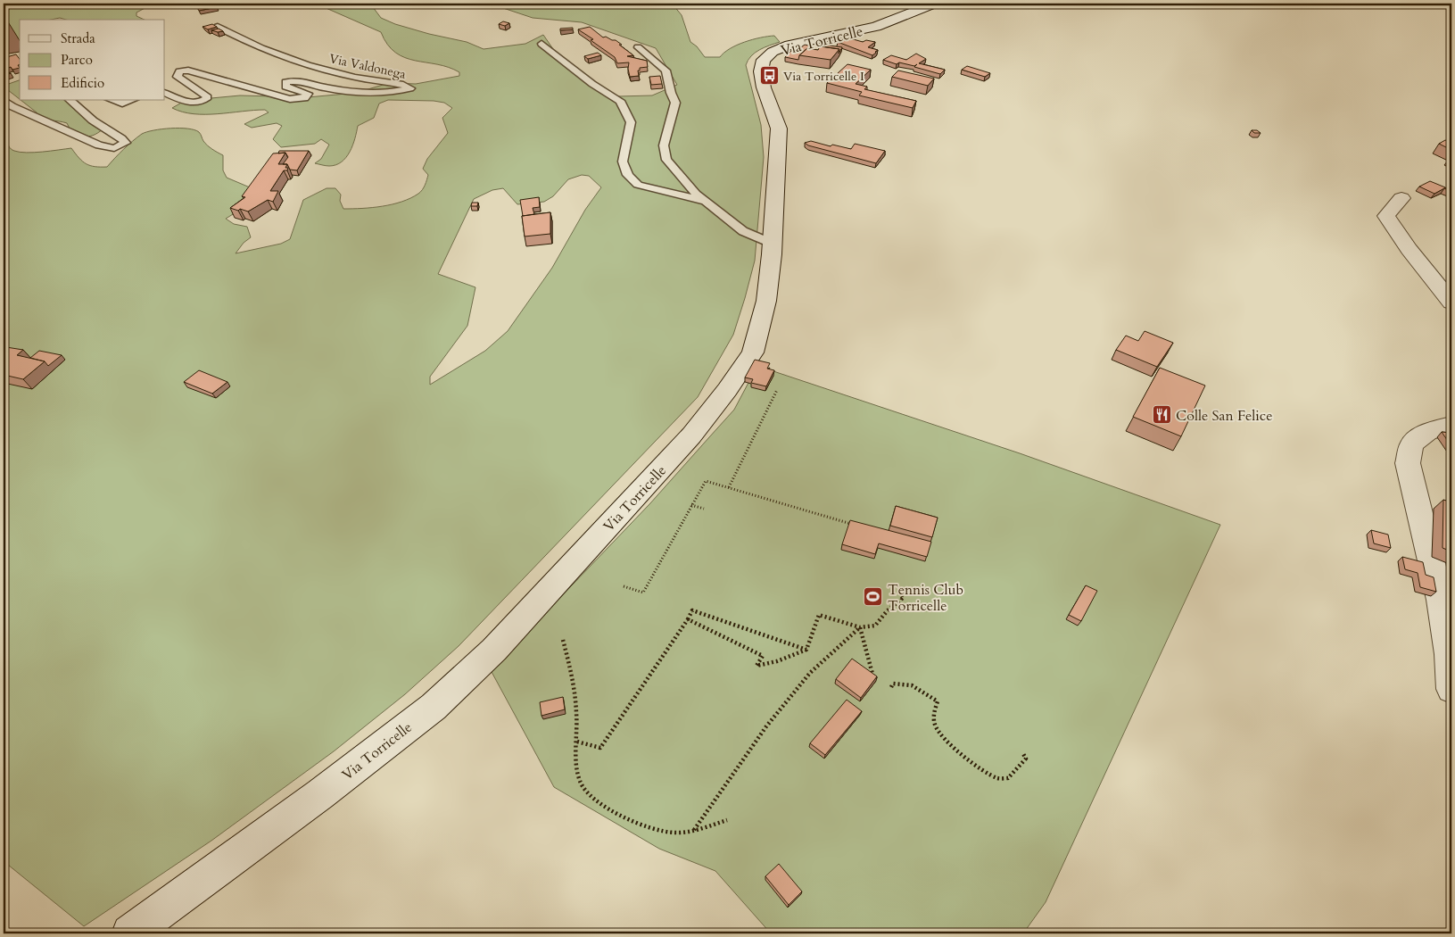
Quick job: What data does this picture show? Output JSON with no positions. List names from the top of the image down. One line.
{"streets":{"street":["Via Torricelle"],"lane":["Via Valdonega"]},"places":{"bus stop":["Via Torricelle I"],"restaurant":["Colle San Felice"],"sports":["Tennis Club Torricelle"]},"legend":["Strada","Parco","Edificio"]}
